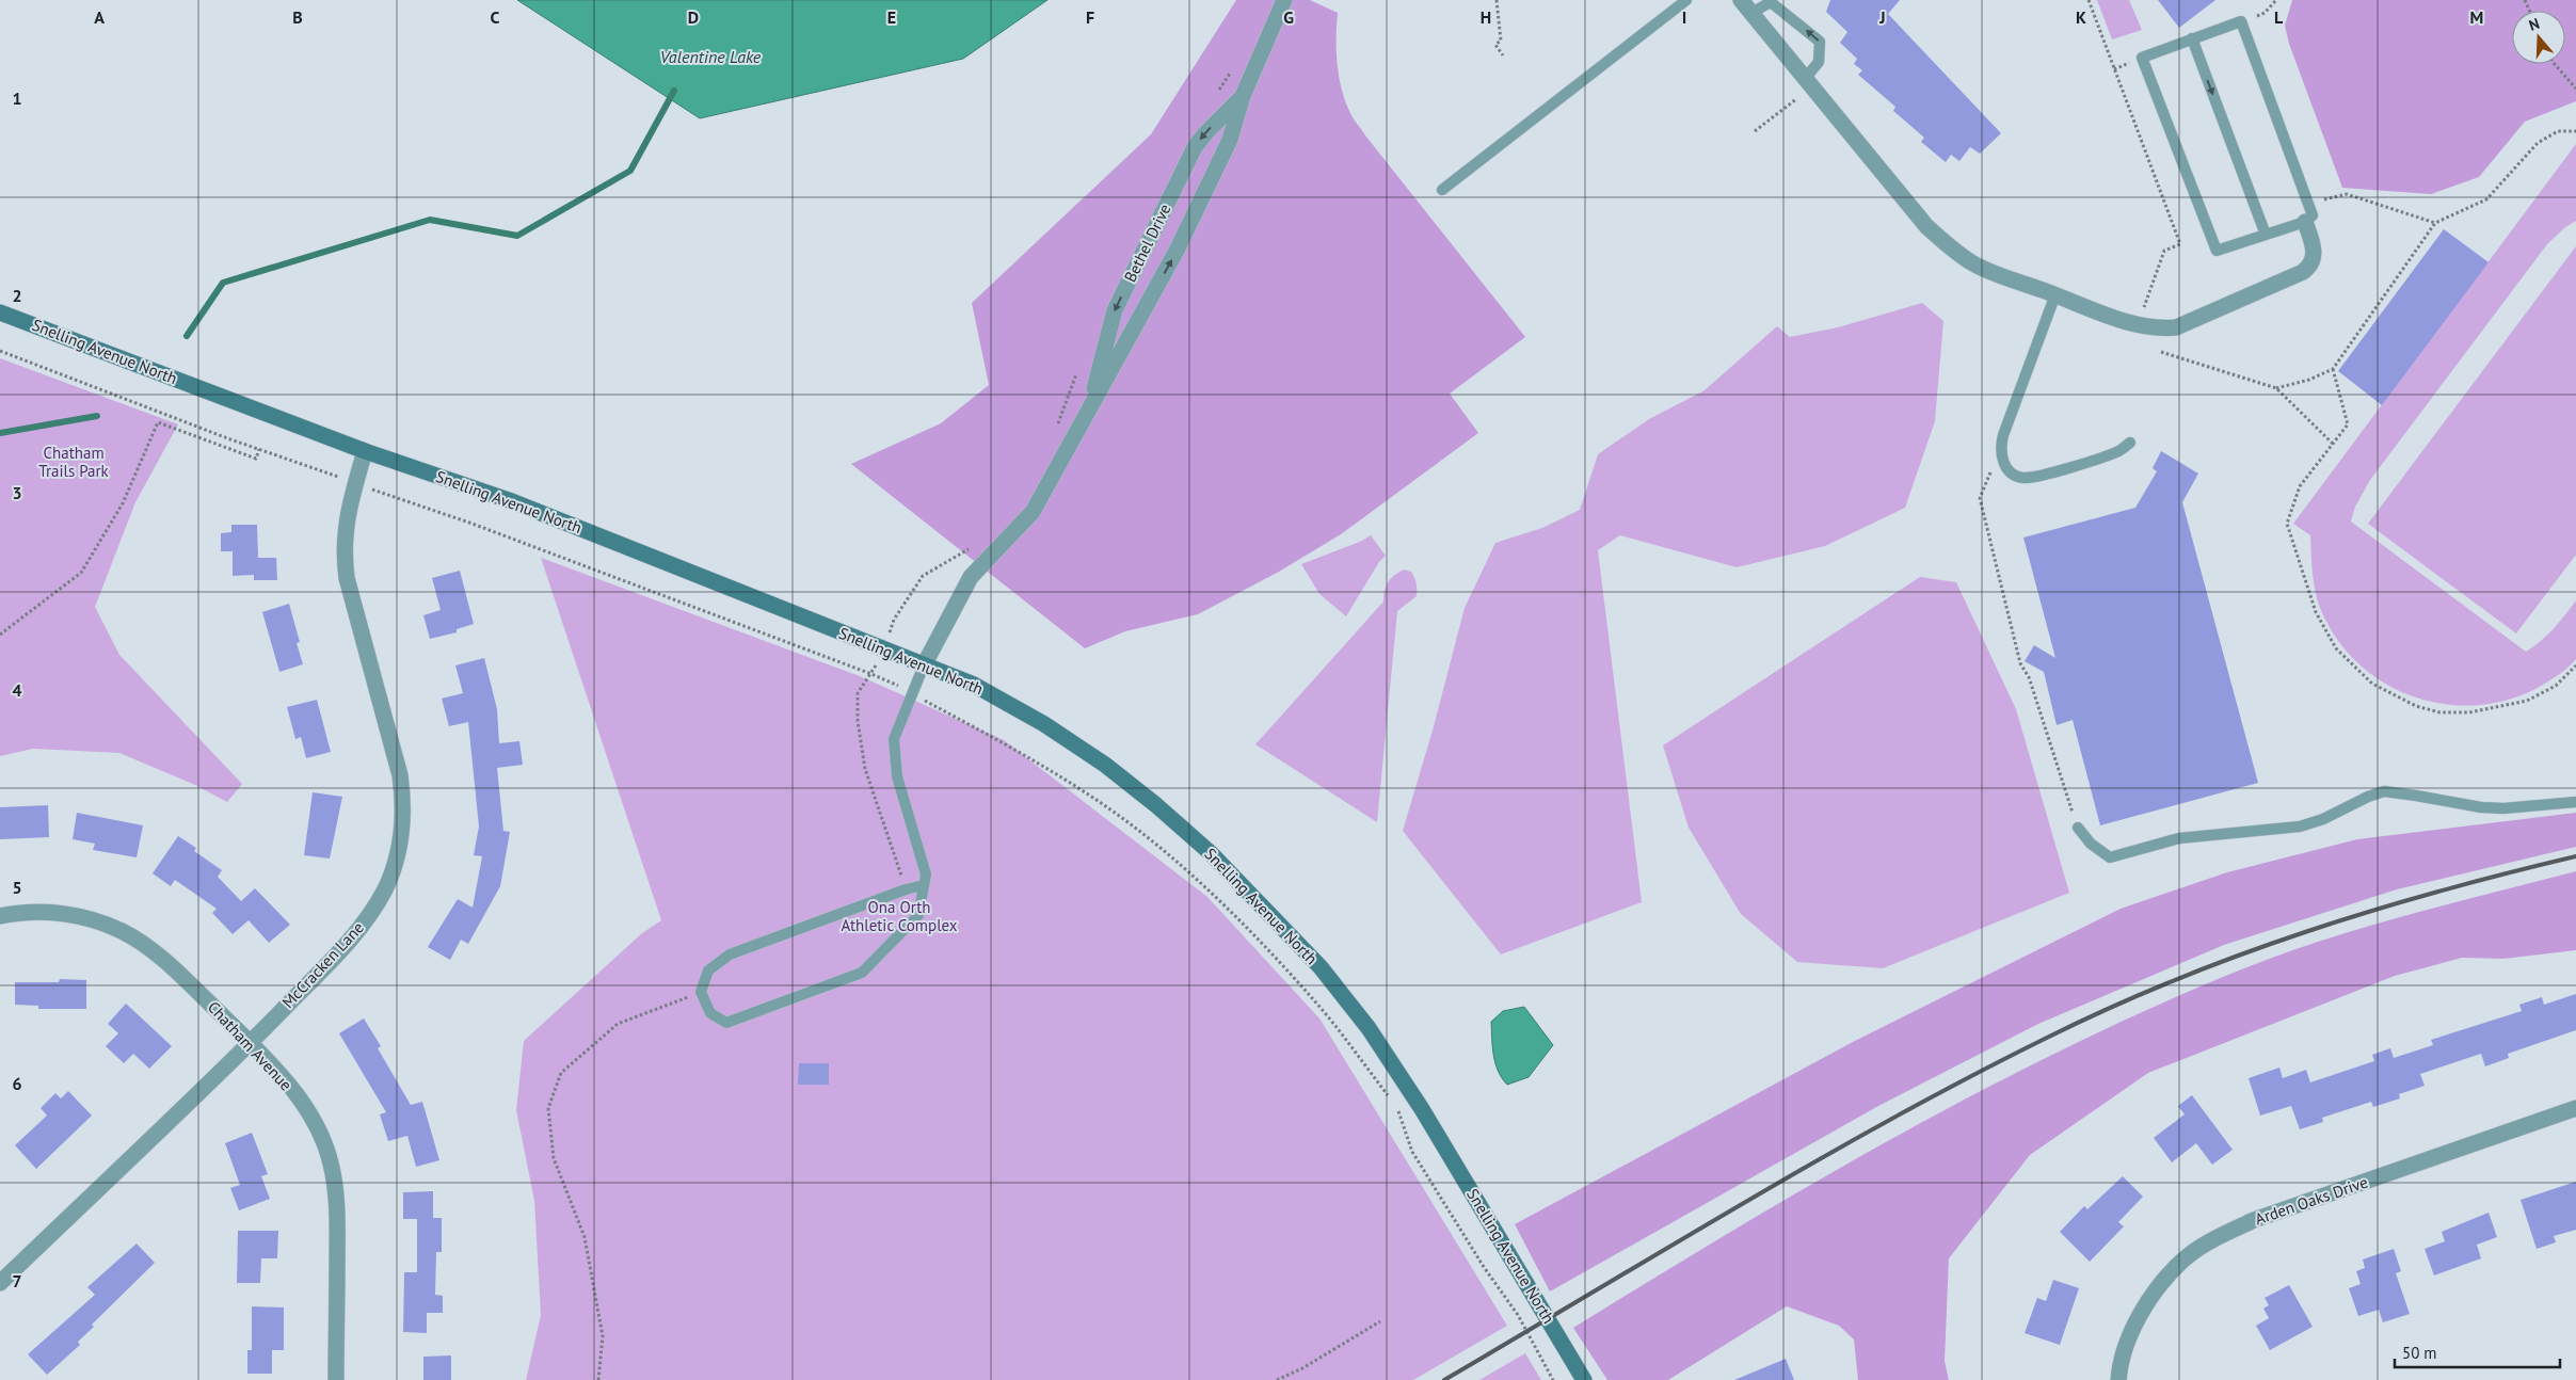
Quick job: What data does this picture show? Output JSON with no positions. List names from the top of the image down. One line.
{"streets":{"street":["Bethel Drive","Snelling Avenue North","McCracken Lane","Chatham Avenue","Arden Oaks Drive"]},"crossings":[["Bethel Drive","Snelling Avenue North"],["Snelling Avenue North","McCracken Lane"],["McCracken Lane","Chatham Avenue"]],"water":["Valentine Lake"],"parks":["Chatham Trails Park","Ona Orth Athletic Complex"],"scale_bar":"50 m","north":"top","grid":{"columns":["A","B","C","D","E","F","G","H","I","J","K","L","M"],"rows":["1","2","3","4","5","6","7"]}}
